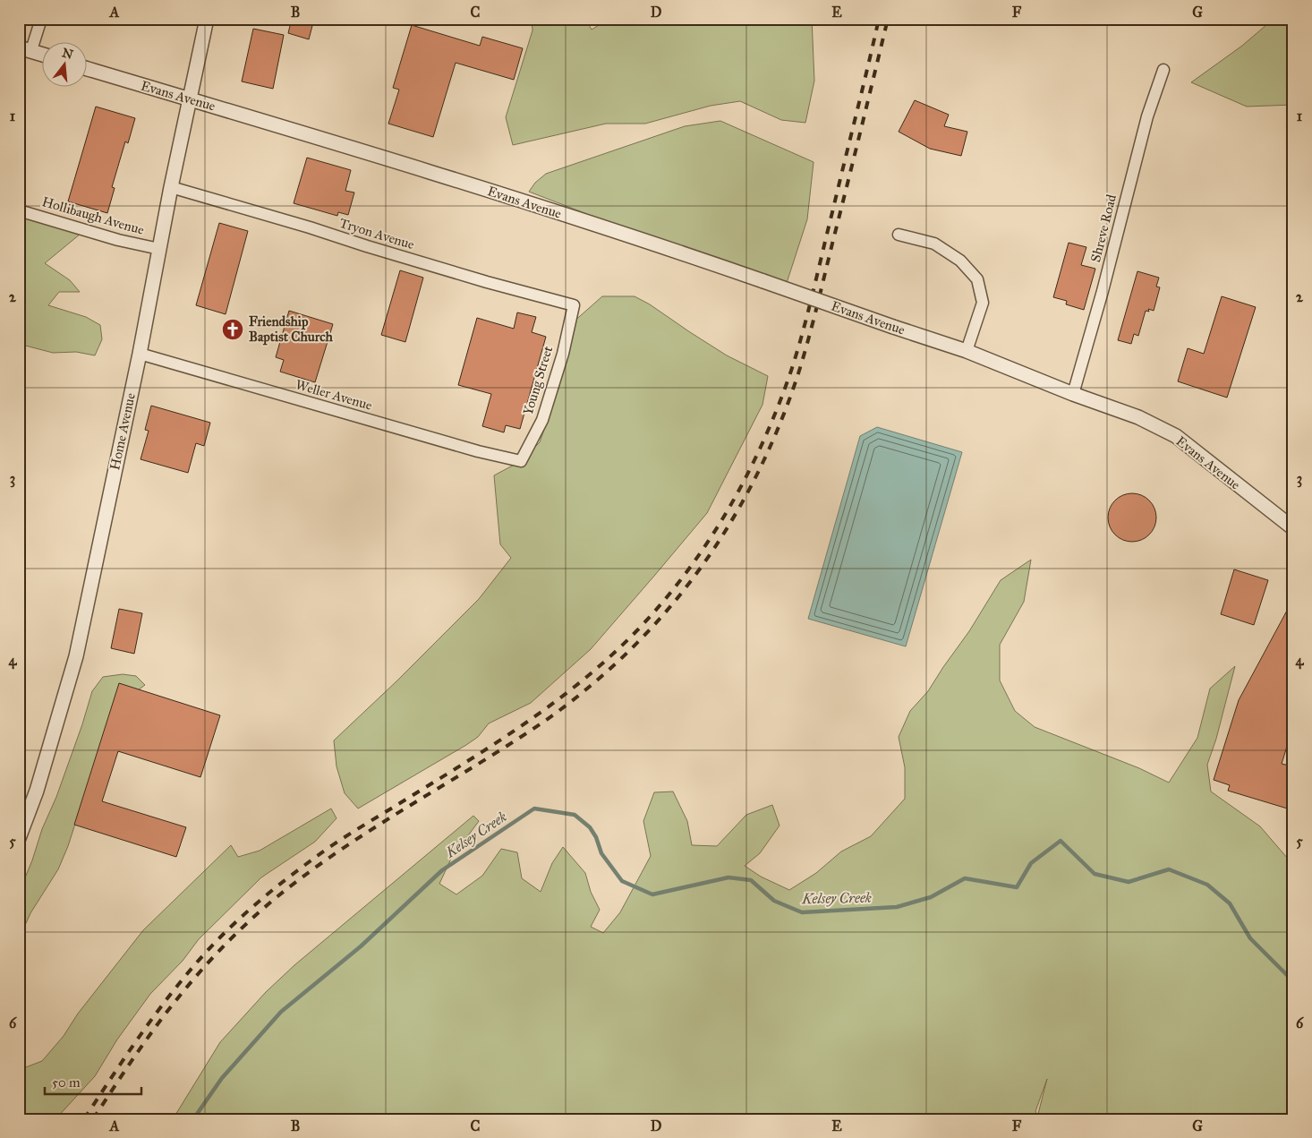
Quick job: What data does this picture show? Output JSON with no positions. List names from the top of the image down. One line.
{"streets":{"street":["Evans Avenue","Hollibaugh Avenue","Shreve Road","Tryon Avenue","Young Street","Weller Avenue","Home Avenue"]},"crossings":[["Evans Avenue","Shreve Road"],["Evans Avenue","Home Avenue"],["Hollibaugh Avenue","Home Avenue"],["Tryon Avenue","Young Street"],["Tryon Avenue","Home Avenue"],["Young Street","Weller Avenue"],["Weller Avenue","Home Avenue"]],"water":["Kelsey Creek"],"places":{"church":["Friendship Baptist Church"]},"scale_bar":"50 m","north":"top","grid":{"columns":["A","B","C","D","E","F","G"],"rows":["1","2","3","4","5","6"]}}
